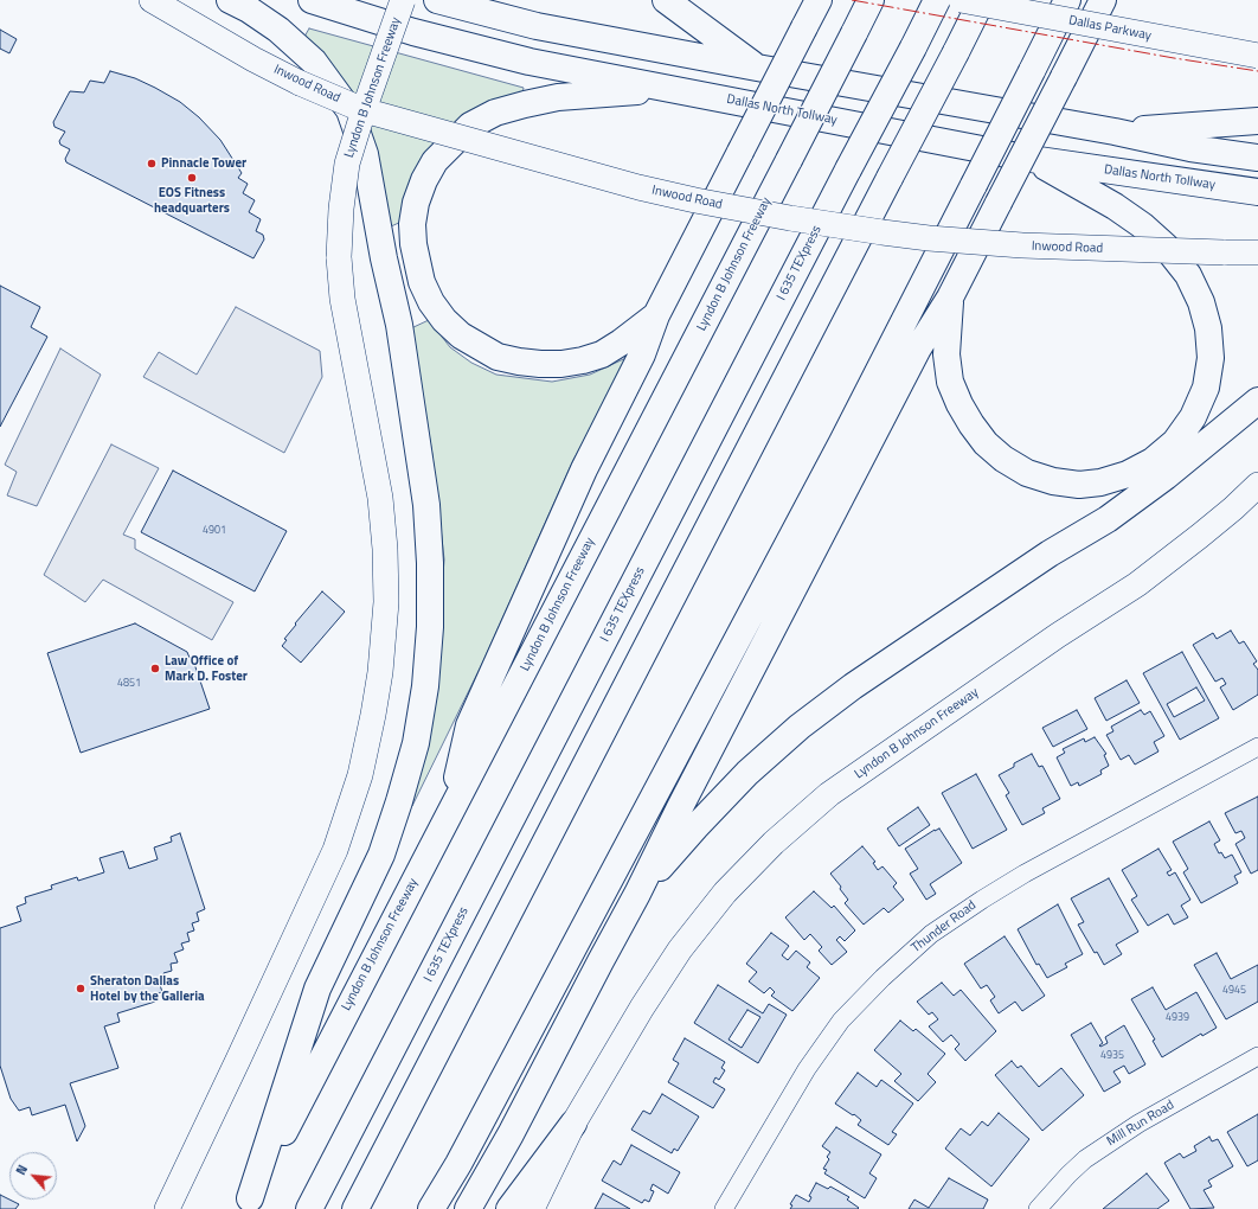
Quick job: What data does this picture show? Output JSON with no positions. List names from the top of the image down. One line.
{"streets":{"highway":["Lyndon B Johnson Freeway","Dallas North Tollway","I 635 TEXpress"],"main road":["Dallas Parkway","Inwood Road"],"street":["Thunder Road","Mill Run Road"]},"crossings":[["Inwood Road","Lyndon B Johnson Freeway"]],"places":["Pinnacle Tower","EOS Fitness headquarters","Law Office of Mark D. Foster","Sheraton Dallas Hotel by the Galleria"],"house_numbers":["4901","4851","4945","4939","4935"],"north":"top left"}
